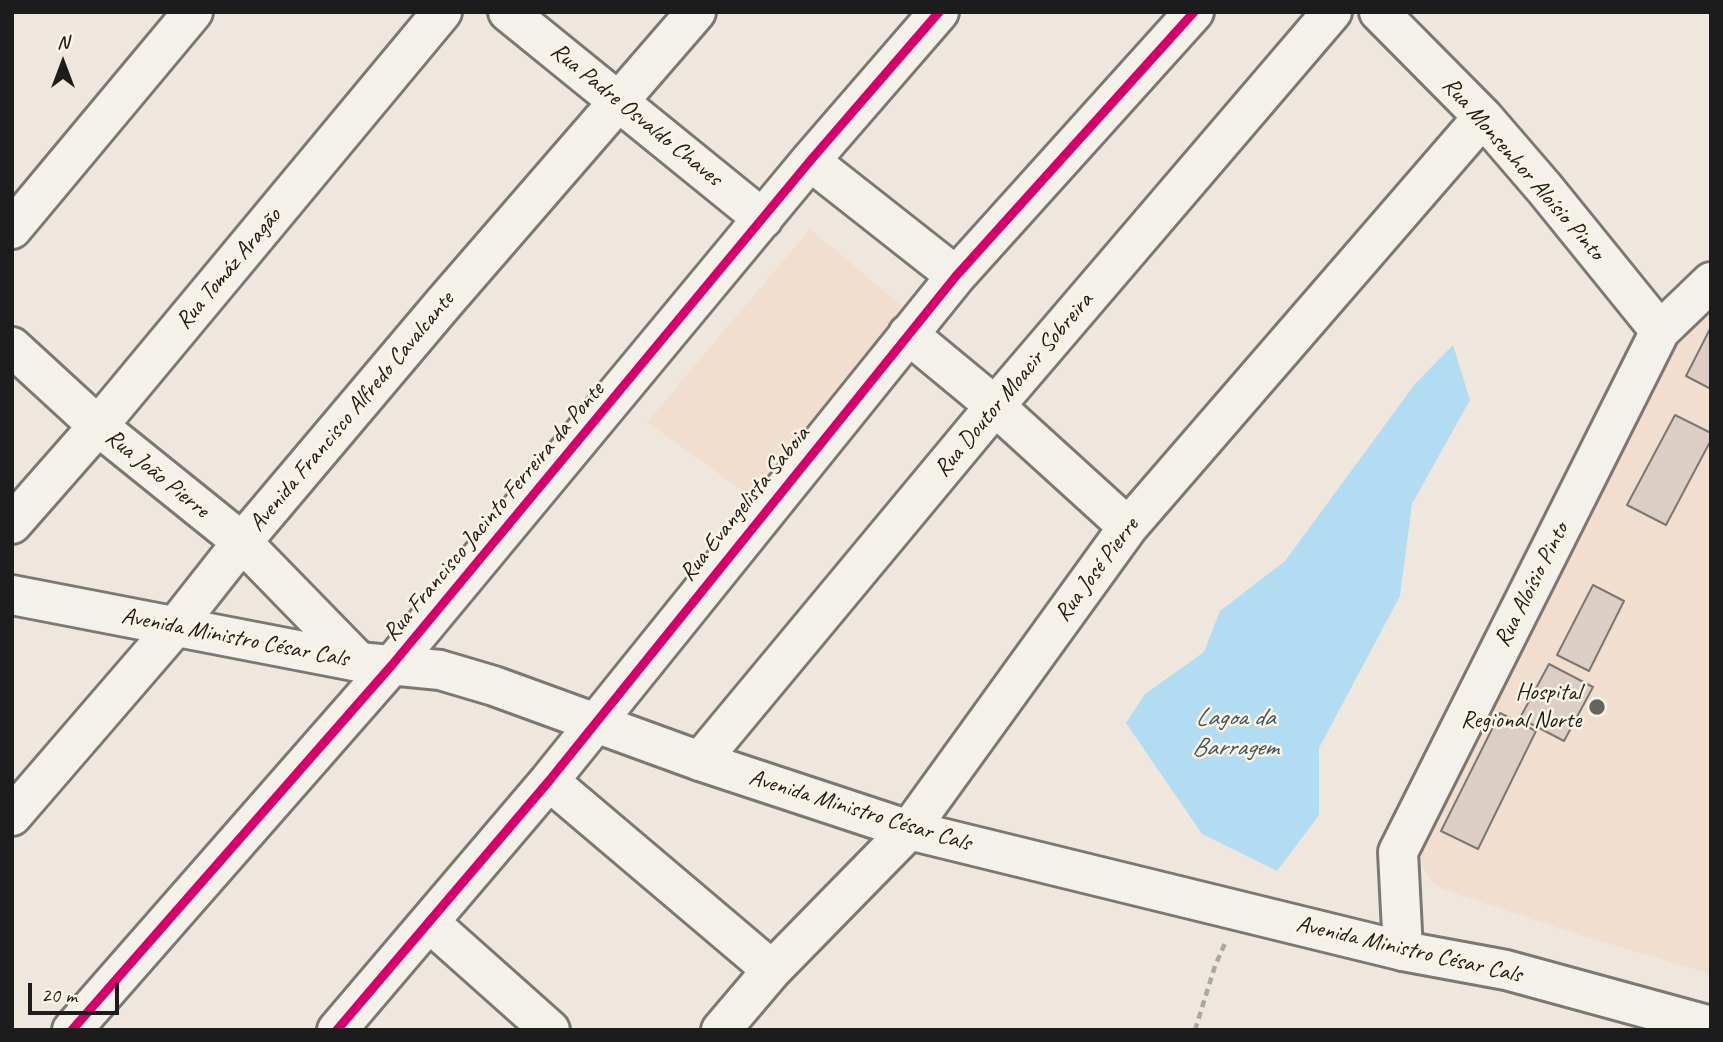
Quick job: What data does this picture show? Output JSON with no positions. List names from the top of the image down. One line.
{"streets":{"street":["Rua Padre Osvaldo Chaves","Rua Monsenhor Aloísio Pinto","Rua Tomáz Aragão","Rua Doutor Moacir Sobreira","Avenida Francisco Alfredo Cavalcante","Rua João Pierre","Rua Evangelista Saboia","Rua Francisco Jacinto Ferreira da Ponte","Rua José Pierre","Rua Aloísio Pinto","Avenida Ministro César Cals"]},"crossings":[["Rua Padre Osvaldo Chaves","Avenida Francisco Alfredo Cavalcante"],["Rua Padre Osvaldo Chaves","Rua Francisco Jacinto Ferreira da Ponte"],["Rua Monsenhor Aloísio Pinto","Rua José Pierre"],["Rua Monsenhor Aloísio Pinto","Rua Aloísio Pinto"],["Rua Tomáz Aragão","Rua João Pierre"],["Rua Doutor Moacir Sobreira","Avenida Ministro César Cals"],["Avenida Francisco Alfredo Cavalcante","Rua João Pierre"],["Avenida Francisco Alfredo Cavalcante","Avenida Ministro César Cals"],["Rua João Pierre","Rua Francisco Jacinto Ferreira da Ponte"],["Rua João Pierre","Avenida Ministro César Cals"],["Rua Evangelista Saboia","Avenida Ministro César Cals"],["Rua Francisco Jacinto Ferreira da Ponte","Avenida Ministro César Cals"],["Rua José Pierre","Avenida Ministro César Cals"],["Rua Aloísio Pinto","Avenida Ministro César Cals"]],"water":["Lagoa da Barragem"],"places":["Hospital Regional Norte"],"scale_bar":"20 m","north":"top"}
